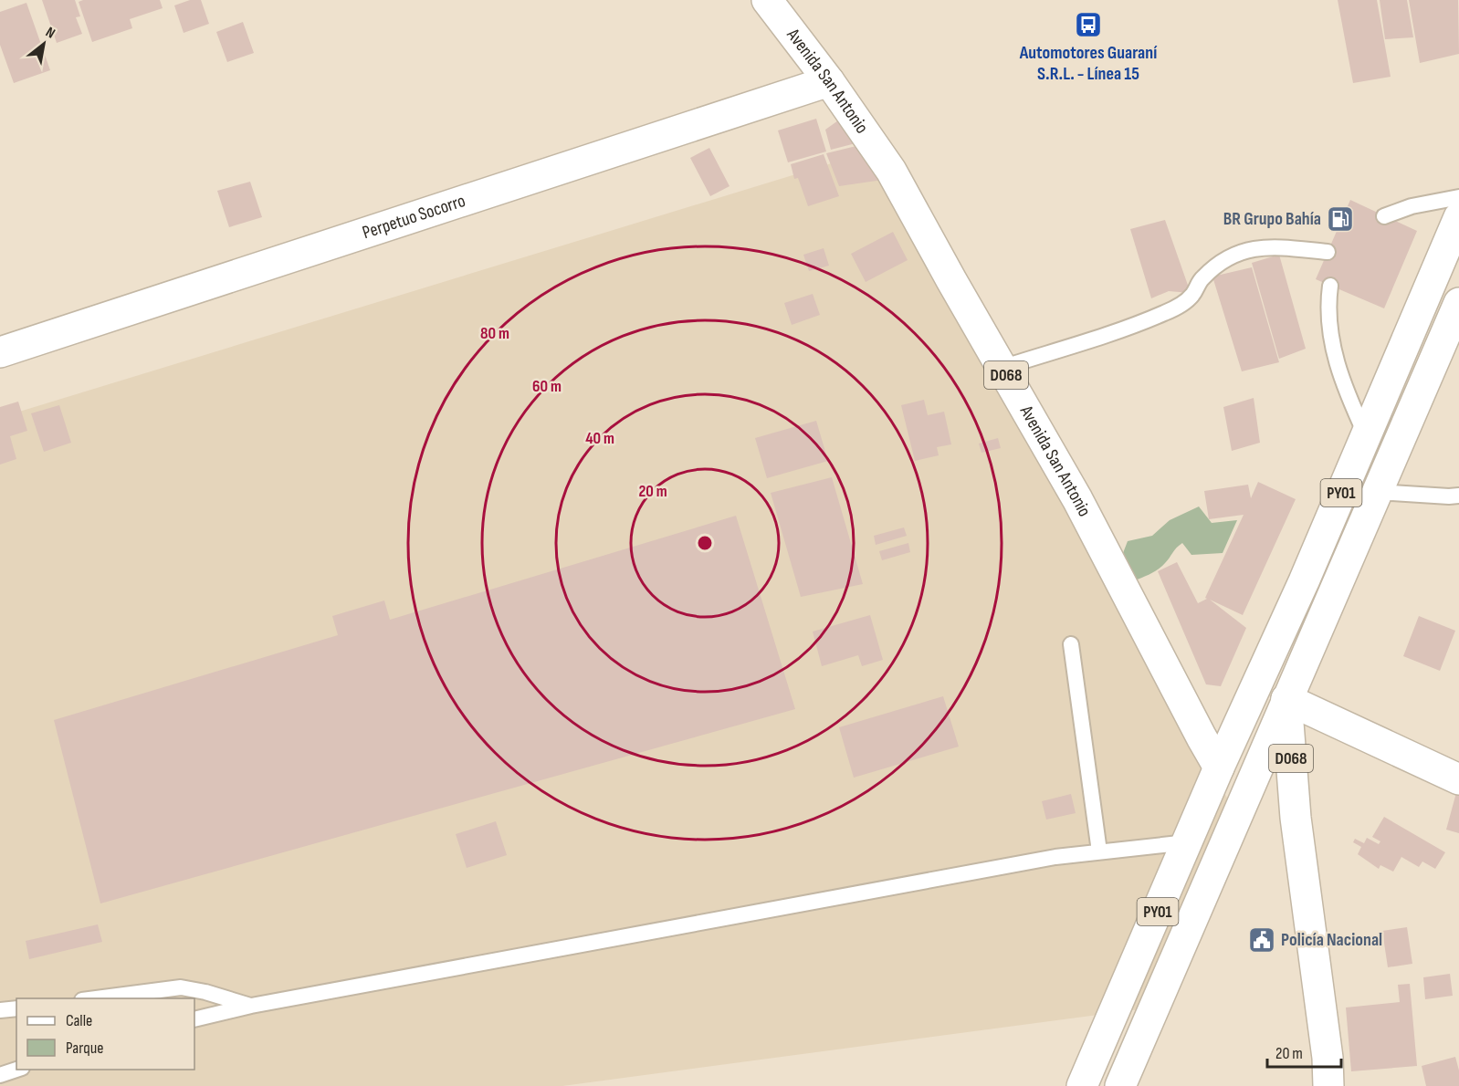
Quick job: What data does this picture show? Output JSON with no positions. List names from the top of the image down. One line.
{"streets":{"main road":["Avenida San Antonio","Perpetuo Socorro","D068","PY01"]},"crossings":[["Avenida San Antonio","Perpetuo Socorro"],["Avenida San Antonio","PY01"],["D068","PY01"]],"places":{"bus stop":["Automotores Guaraní S.R.L. - Línea 15"],"fuel station":["BR Grupo Bahía"],"public building":["Policía Nacional"]},"legend":["Calle","Parque"],"scale_bar":"20 m","north":"top right","rings":["80 m","60 m","40 m","20 m"]}
